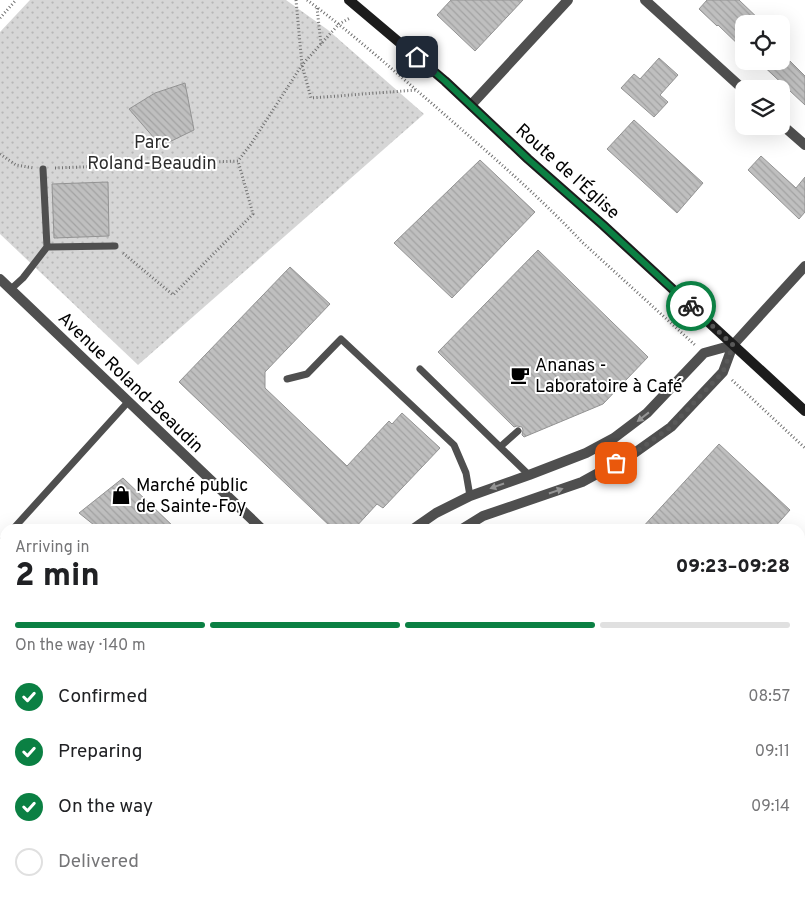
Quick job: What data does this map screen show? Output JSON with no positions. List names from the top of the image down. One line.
{"streets":{"main road":["Route de l'Église"],"street":["Avenue Roland-Beaudin"]},"parks":["Parc Roland-Beaudin"],"places":{"cafe":["Ananas - Laboratoire à Café"],"shop":["Marché public de Sainte-Foy"]},"page":{"heading":["2 min","Arriving in","09:23–09:28"],"bar":"On the way · 140 m","list":[["Confirmed","08:57"],["Preparing","09:11"],["On the way","09:14"],"Delivered"]}}
